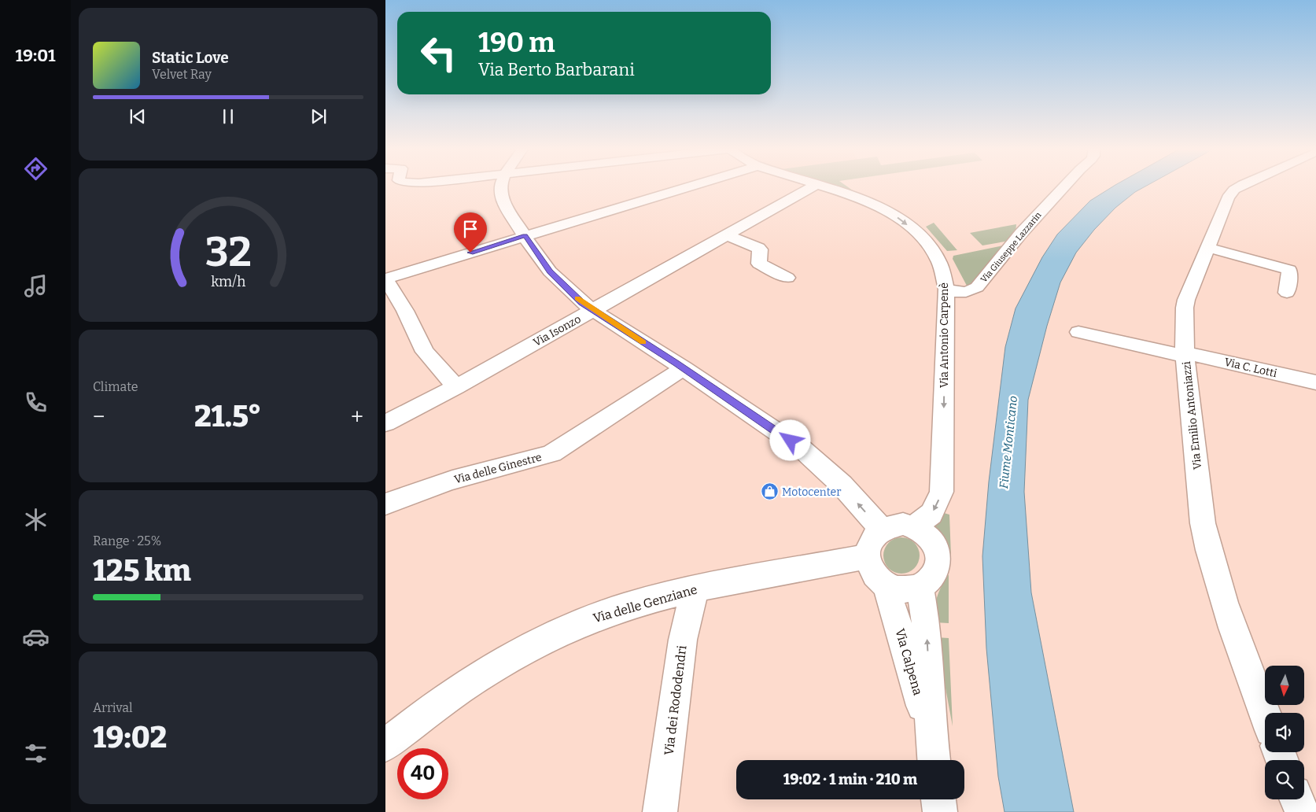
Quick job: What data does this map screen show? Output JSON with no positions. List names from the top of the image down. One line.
{"streets":{"street":["Via Giuseppe Lazzarin","Via Isonzo","Via Antonio Carpenè","Via C. Lotti","Via Emilio Antoniazzi","Via delle Ginestre","Via delle Genziane","Via Calpena","Via dei Rododendri"]},"crossings":[["Via Giuseppe Lazzarin","Via Antonio Carpenè"],["Via Antonio Carpenè","Via delle Genziane"],["Via Antonio Carpenè","Via Calpena"],["Via C. Lotti","Via Emilio Antoniazzi"],["Via delle Genziane","Via Calpena"],["Via delle Genziane","Via dei Rododendri"]],"one_way":["Via Antonio Carpenè"],"water":["Fiume Monticano"],"places":{"shop":["Motocenter"]},"north":"bottom","page":{"tabs":"19:01","turn":["190 m","Via Berto Barbarani"],"song":["Static Love","Velvet Ray"],"tile":["Climate",["Range · 25%","125 km"],["Arrival","19:02"]],"heat":["−","21.5°","+"],"limit":"40","trip":"19:02 · 1 min · 210 m","gauge":["32","km/h"]}}
